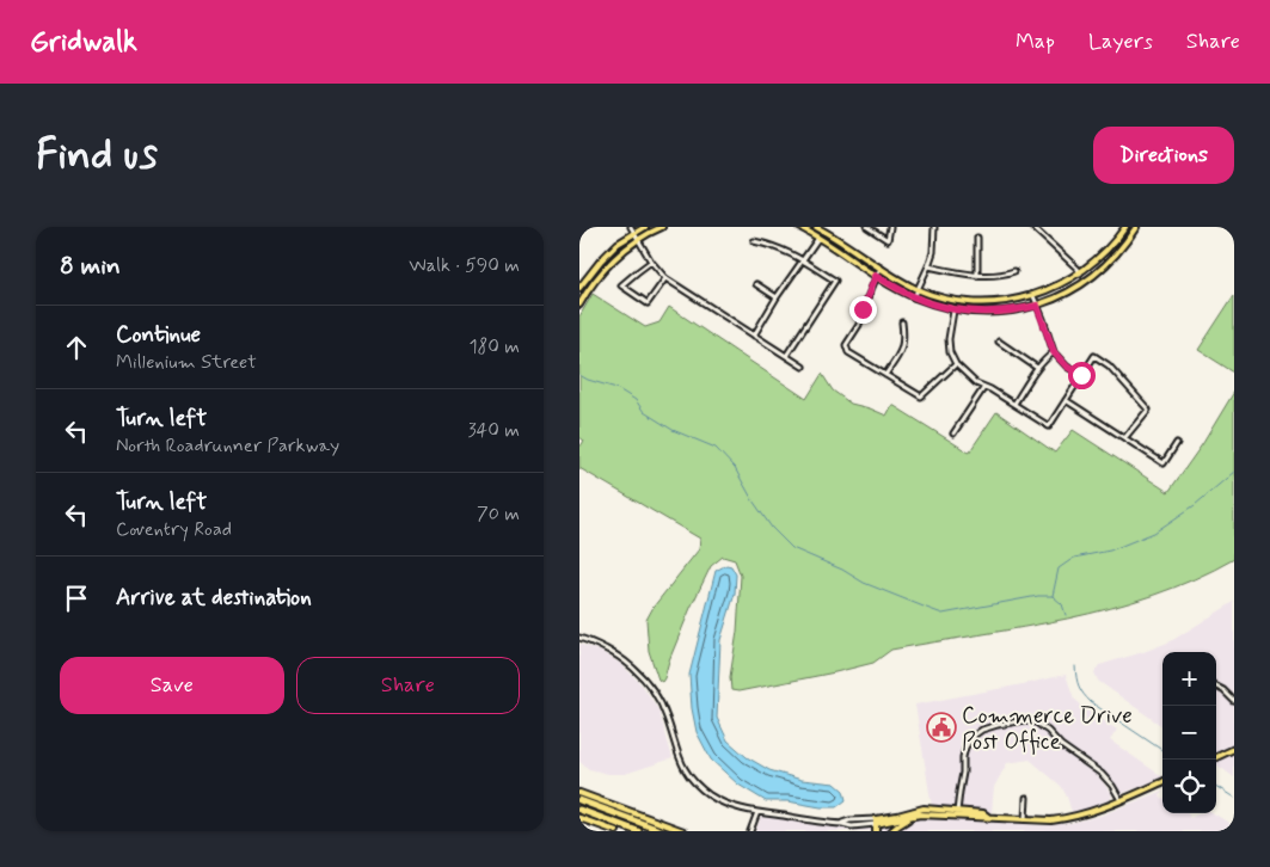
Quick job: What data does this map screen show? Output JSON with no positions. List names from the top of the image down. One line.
{"places":{"public building":["Commerce Drive Post Office"]},"page":{"header":"Gridwalk","nav":["Map","Layers","Share"],"buttons":["Directions",["Save","Share"]],"title":"Find us","heading":["8 min","Walk · 590 m"],"list":[["Continue","Millenium Street","180 m"],["Turn left","North Roadrunner Parkway","340 m"],["Turn left","Coventry Road","70 m"],"Arrive at destination"],"map_buttons":["+","−"]}}
